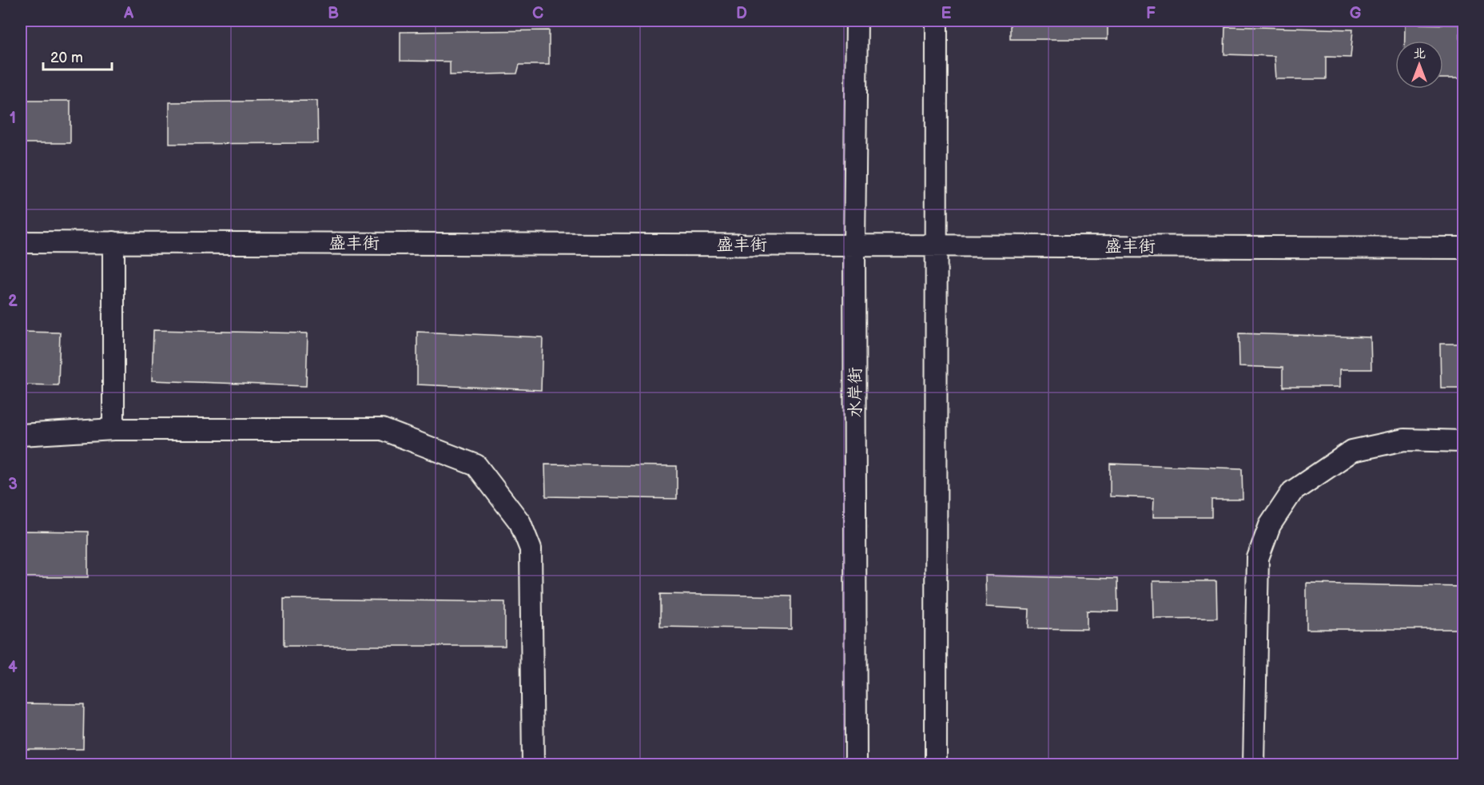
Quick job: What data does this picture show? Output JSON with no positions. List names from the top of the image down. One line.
{"streets":{"street":["盛丰街","水岸街"]},"crossings":[["盛丰街","水岸街"]],"scale_bar":"20 m","north":"top","grid":{"columns":["A","B","C","D","E","F","G"],"rows":["1","2","3","4"]}}
